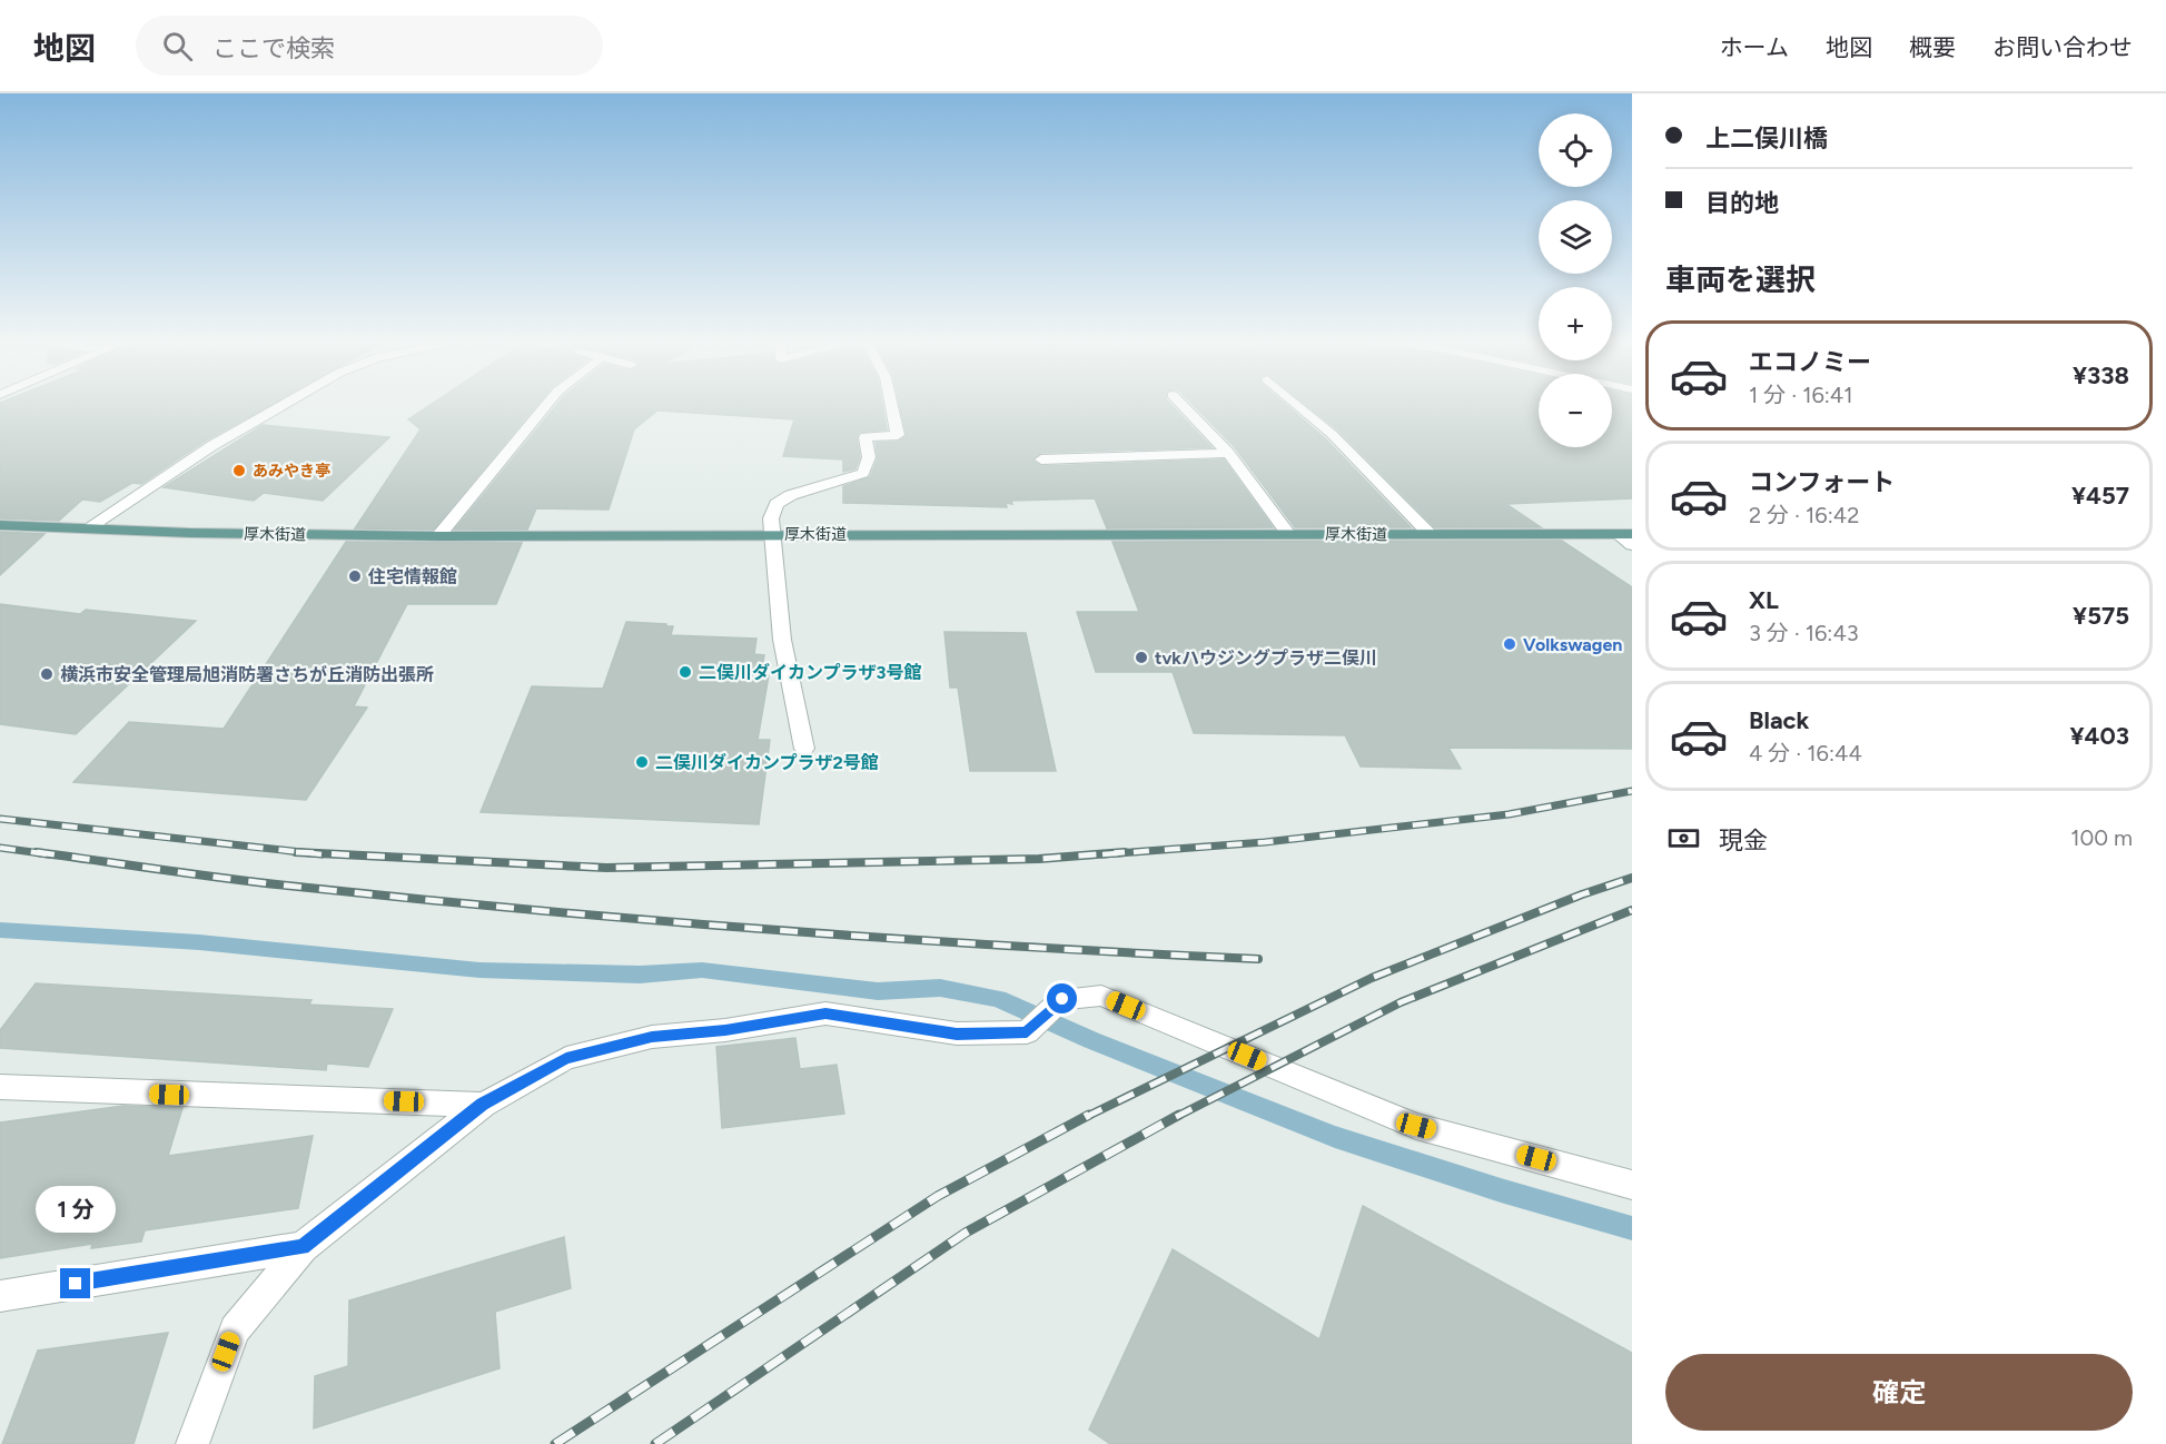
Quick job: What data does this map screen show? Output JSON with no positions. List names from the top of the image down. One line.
{"streets":{"main road":["厚木街道"]},"places":["あみやき亭","住宅情報館","Volkswagen","tvkハウジングプラザ二俣川","二俣川ダイカンプラザ3号館","横浜市安全管理局旭消防署さちが丘消防出張所","二俣川ダイカンプラザ2号館"],"page":{"header":"地図","search":"ここで検索","nav":["ホーム","地図","概要","お問い合わせ"],"banner":["上二俣川橋","目的地"],"map_buttons":["+","−"],"heading":"車両を選択","list":[{"name":"エコノミー","note":"1 分 · 16:41","value":"¥338"},{"name":"コンフォート","note":"2 分 · 16:42","value":"¥457"},{"name":"XL","note":"3 分 · 16:43","value":"¥575"},{"name":"Black","note":"4 分 · 16:44","value":"¥403"}],"pay":["現金","100 m"],"bubble":"1 分","buttons":"確定"}}
